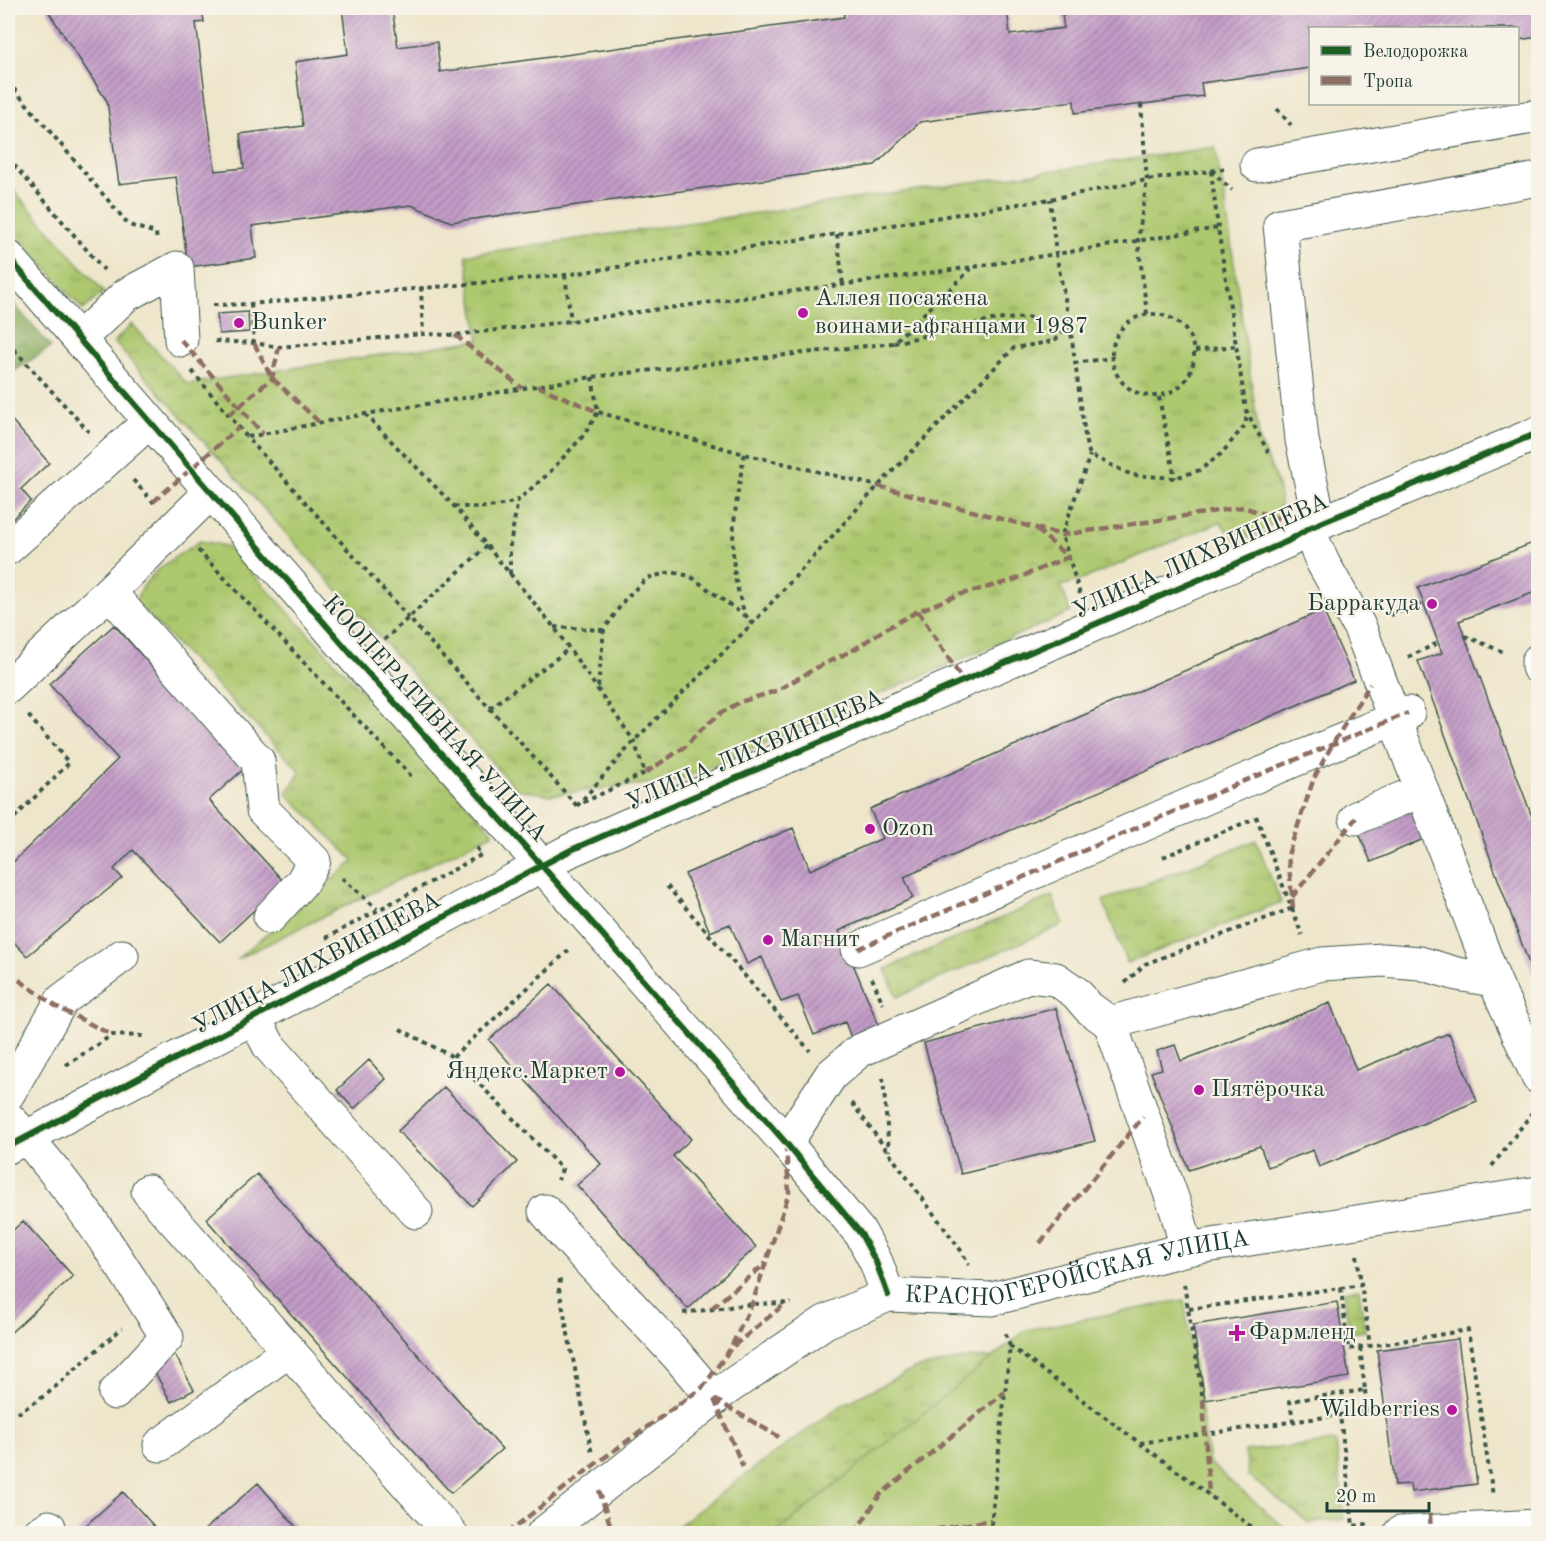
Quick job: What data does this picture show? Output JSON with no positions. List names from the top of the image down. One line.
{"streets":{"street":["УЛИЦА ЛИХВИНЦЕВА","КООПЕРАТИВНАЯ УЛИЦА","КРАСНОГЕРОЙСКАЯ УЛИЦА"]},"crossings":[["УЛИЦА ЛИХВИНЦЕВА","КООПЕРАТИВНАЯ УЛИЦА"],["КООПЕРАТИВНАЯ УЛИЦА","КРАСНОГЕРОЙСКАЯ УЛИЦА"]],"places":{"other":["Аллея посажена воинами-афганцами 1987","Bunker","Барракуда","Ozon","Магнит","Яндекс.Маркет","Пятёрочка","Wildberries"],"health":["Фармленд"]},"legend":["Велодорожка","Тропа"],"scale_bar":"20 m"}
